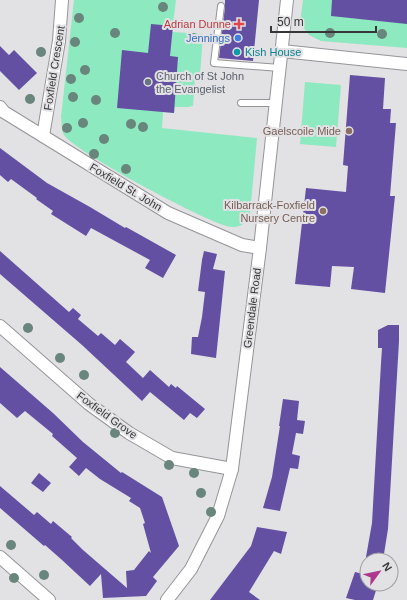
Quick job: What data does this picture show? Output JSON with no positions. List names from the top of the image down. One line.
{"streets":{"street":["Foxfield Crescent","Foxfield St. John","Greendale Road","Foxfield Grove"]},"crossings":[["Foxfield Crescent","Foxfield St. John"],["Foxfield St. John","Greendale Road"],["Greendale Road","Foxfield Grove"]],"places":{"health":["Adrian Dunne"],"other":["Jennings","Kish House","Church of St John the Evangelist","Gaelscoile Mide","Kilbarrack-Foxfield Nursery Centre"]},"scale_bar":"50 m","north":"top right"}
